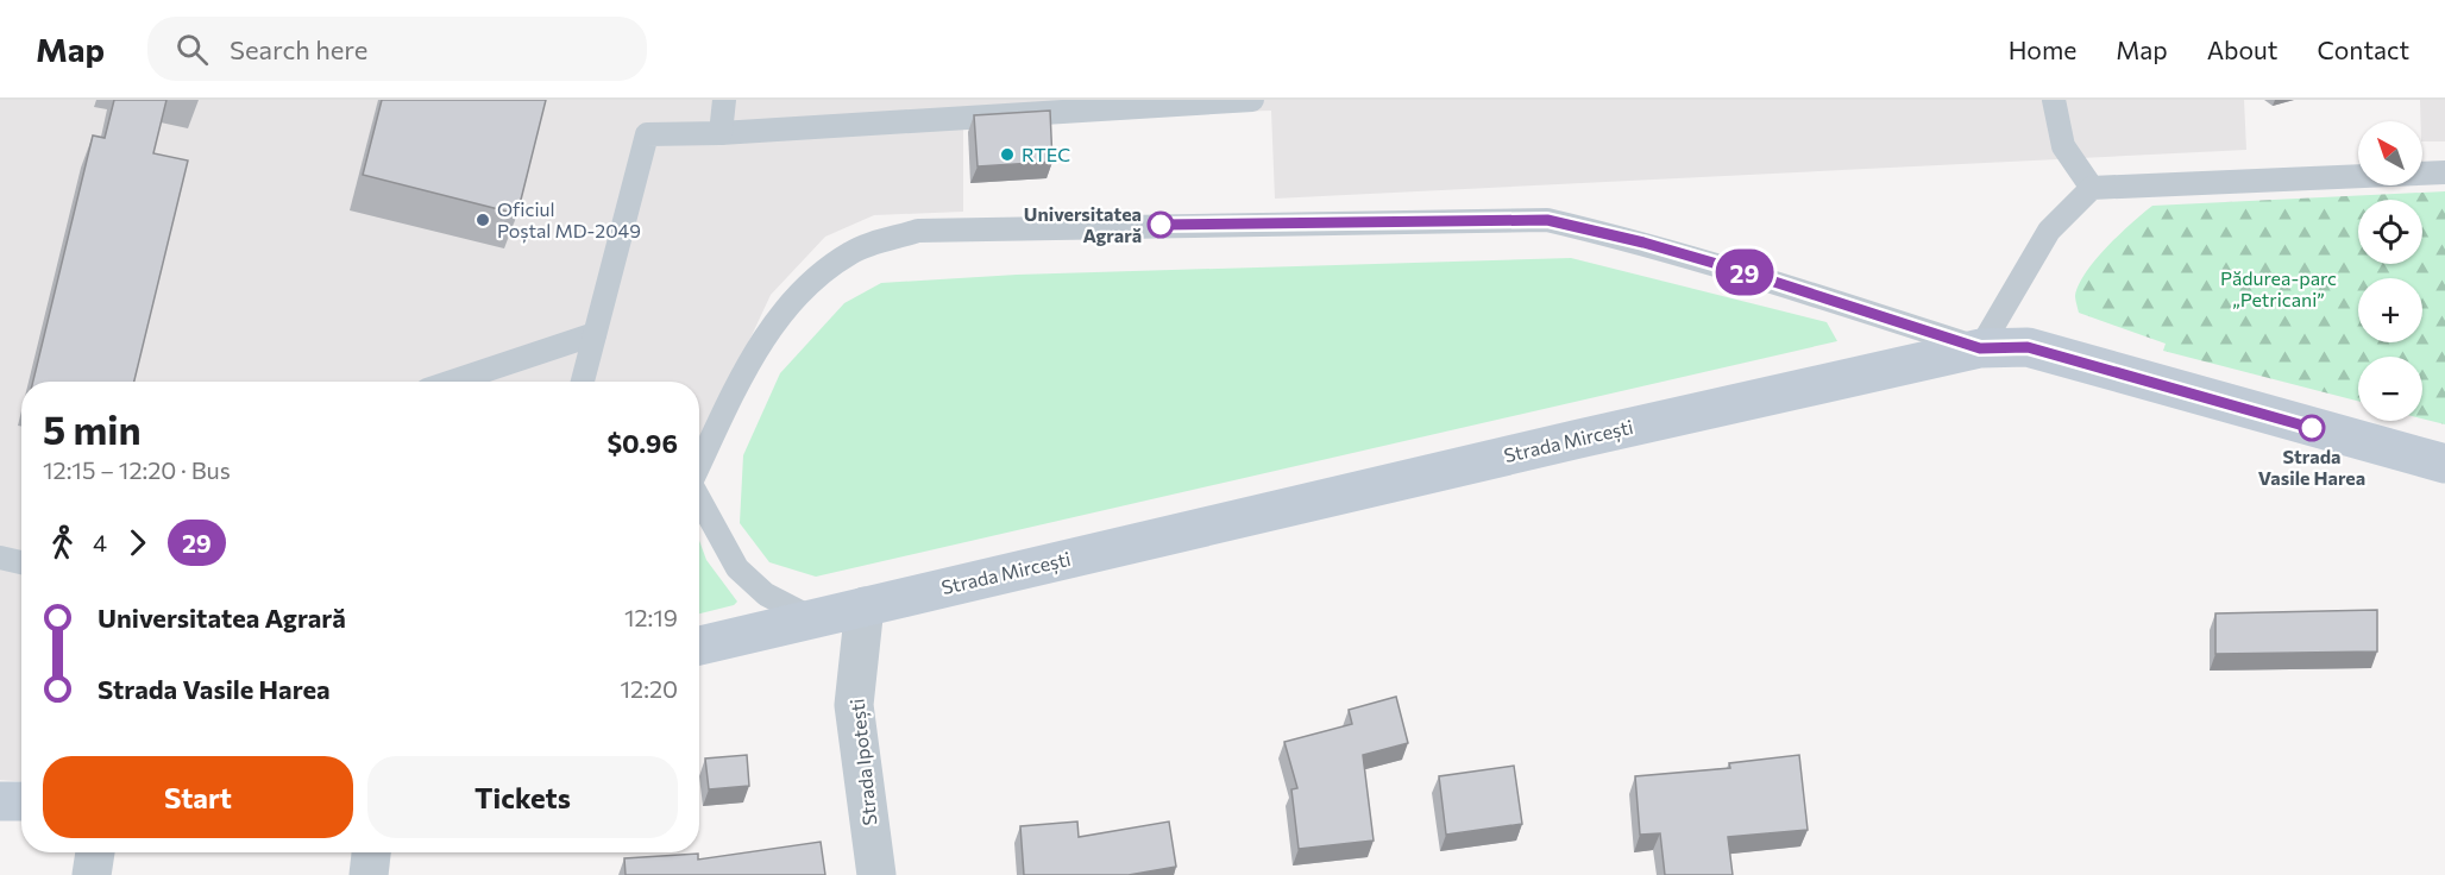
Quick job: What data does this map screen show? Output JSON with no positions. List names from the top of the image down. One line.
{"streets":{"main road":["Strada Mircești"],"street":["Strada Ipotești"]},"crossings":[["Strada Mircești","Strada Ipotești"]],"parks":["Pădurea-parc „Petricani”"],"places":["RTEC","Oficiul Poștal MD-2049","Universitatea Agrară","Strada Vasile Harea"],"lines":["bus line 29"],"north":"top left","page":{"header":"Map","search":"Search here","nav":["Home","Map","About","Contact"],"on_map":"29","map_buttons":["+","−"],"heading":["5 min","12:15 – 12:20 · Bus","$0.96"],"legs":["4","29"],"list":[{"name":"Universitatea Agrară","value":"12:19"},{"name":"Strada Vasile Harea","value":"12:20"}],"buttons":["Start","Tickets"]}}
